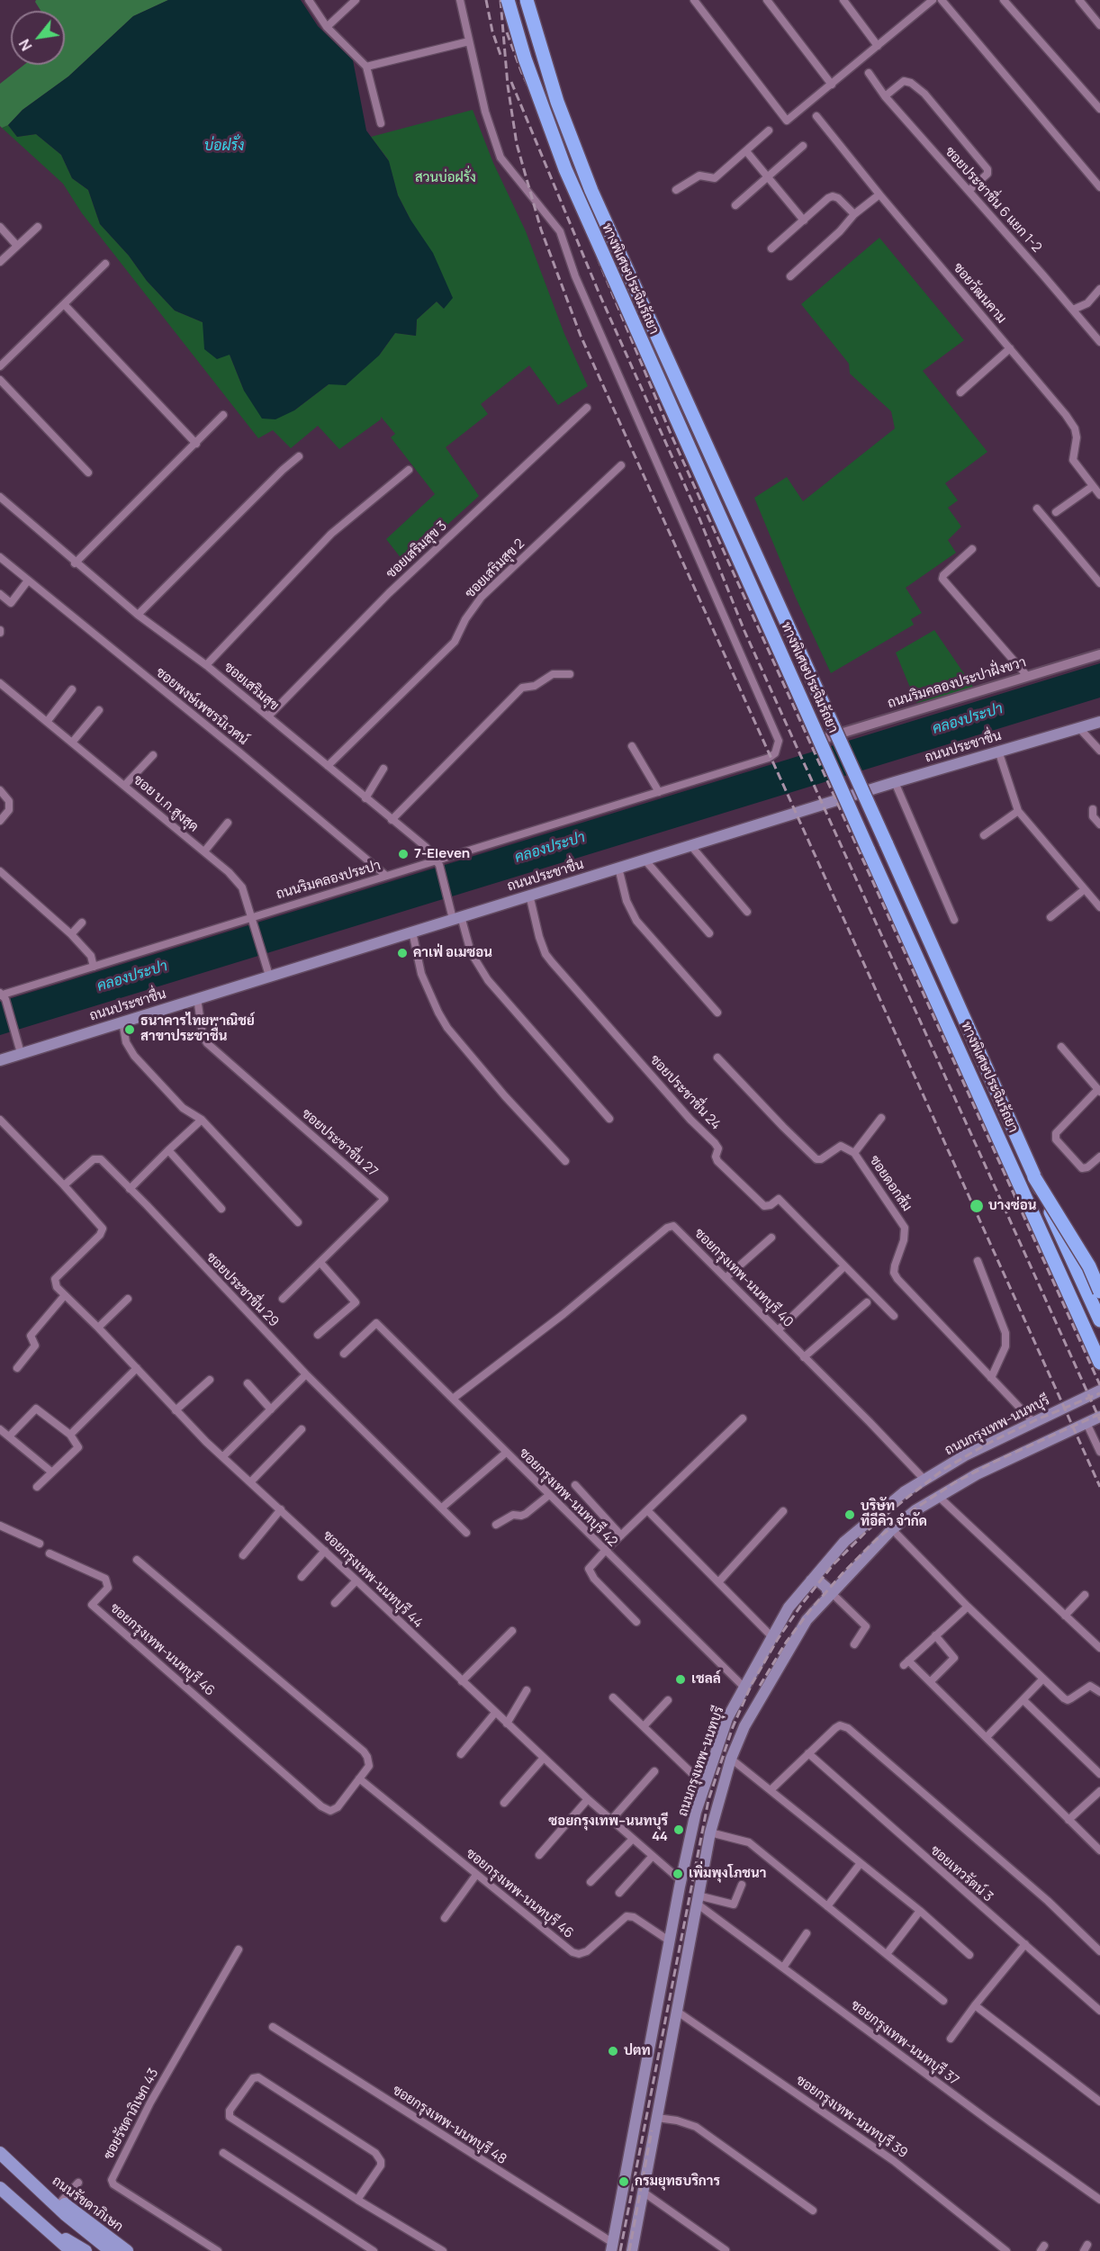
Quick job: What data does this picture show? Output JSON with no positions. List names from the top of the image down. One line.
{"streets":{"highway":["ทางพิเศษประจิมรัถยา"],"main road":["ถนนประชาชื่น","ถนนกรุงเทพ-นนทบุรี","ถนนรัชดาภิเษก"],"street":["ซอยประชาชื่น 6 แยก 1-2","ซอยวัฒนคาม","ซอยเสริมสุข 3","ซอยเสริมสุข 2","ถนนริมคลองประปาฝั่งขวา","ซอยเสริมสุข","ซอยพงษ์เพชรนิเวศน์","ซอย บ.ก.สูงสุด","ถนนริมคลองประปา","ซอยประชาชื่น 24","ซอยประชาชื่น 27","ซอยดอกส้ม","ซอยกรุงเทพ-นนทบุรี 40","ซอยประชาชื่น 29","ซอยกรุงเทพ-นนทบุรี 42","ซอยกรุงเทพ-นนทบุรี 44","ซอยกรุงเทพ-นนทบุรี 46","ซอยเทวรัตน์ 3","ซอยกรุงเทพ-นนทบุรี 37","ซอยรัชดาภิเษก 43","ซอยกรุงเทพ-นนทบุรี 39","ซอยกรุงเทพ-นนทบุรี 48"]},"crossings":[["ซอยเสริมสุข 3","ซอยเสริมสุข"],["ซอยเสริมสุข 2","ซอยเสริมสุข"],["ซอยเสริมสุข","ถนนประชาชื่น"],["ซอยเสริมสุข","ถนนริมคลองประปา"],["ซอยพงษ์เพชรนิเวศน์","ถนนริมคลองประปา"],["ถนนประชาชื่น","ซอย บ.ก.สูงสุด"],["ถนนประชาชื่น","ซอยประชาชื่น 24"],["ถนนประชาชื่น","ซอยประชาชื่น 27"],["ซอย บ.ก.สูงสุด","ถนนริมคลองประปา"],["ซอยดอกส้ม","ถนนกรุงเทพ-นนทบุรี"],["ซอยกรุงเทพ-นนทบุรี 40","ถนนกรุงเทพ-นนทบุรี"],["ซอยกรุงเทพ-นนทบุรี 40","ซอยกรุงเทพ-นนทบุรี 42"],["ซอยประชาชื่น 29","ซอยกรุงเทพ-นนทบุรี 44"],["ถนนกรุงเทพ-นนทบุรี","ซอยกรุงเทพ-นนทบุรี 42"],["ถนนกรุงเทพ-นนทบุรี","ซอยกรุงเทพ-นนทบุรี 44"],["ถนนกรุงเทพ-นนทบุรี","ซอยกรุงเทพ-นนทบุรี 46"],["ถนนกรุงเทพ-นนทบุรี","ซอยกรุงเทพ-นนทบุรี 37"],["ถนนกรุงเทพ-นนทบุรี","ซอยกรุงเทพ-นนทบุรี 39"],["ถนนกรุงเทพ-นนทบุรี","ซอยกรุงเทพ-นนทบุรี 48"]],"water":["บ่อฝรั่ง","คลองประปา"],"parks":["สวนบ่อฝรั่ง"],"places":["7-Eleven","คาเฟ่ อเมซอน","ธนาคารไทยพาณิชย์ สาขาประชาชื่น","บางซ่อน","บริษัท ทีอีคิว จำกัด","เชลล์","ซอยกรุงเทพ–นนทบุรี 44","เพิ่มพุงโภชนา","ปตท","กรมยุทธบริการ"],"north":"bottom left"}
